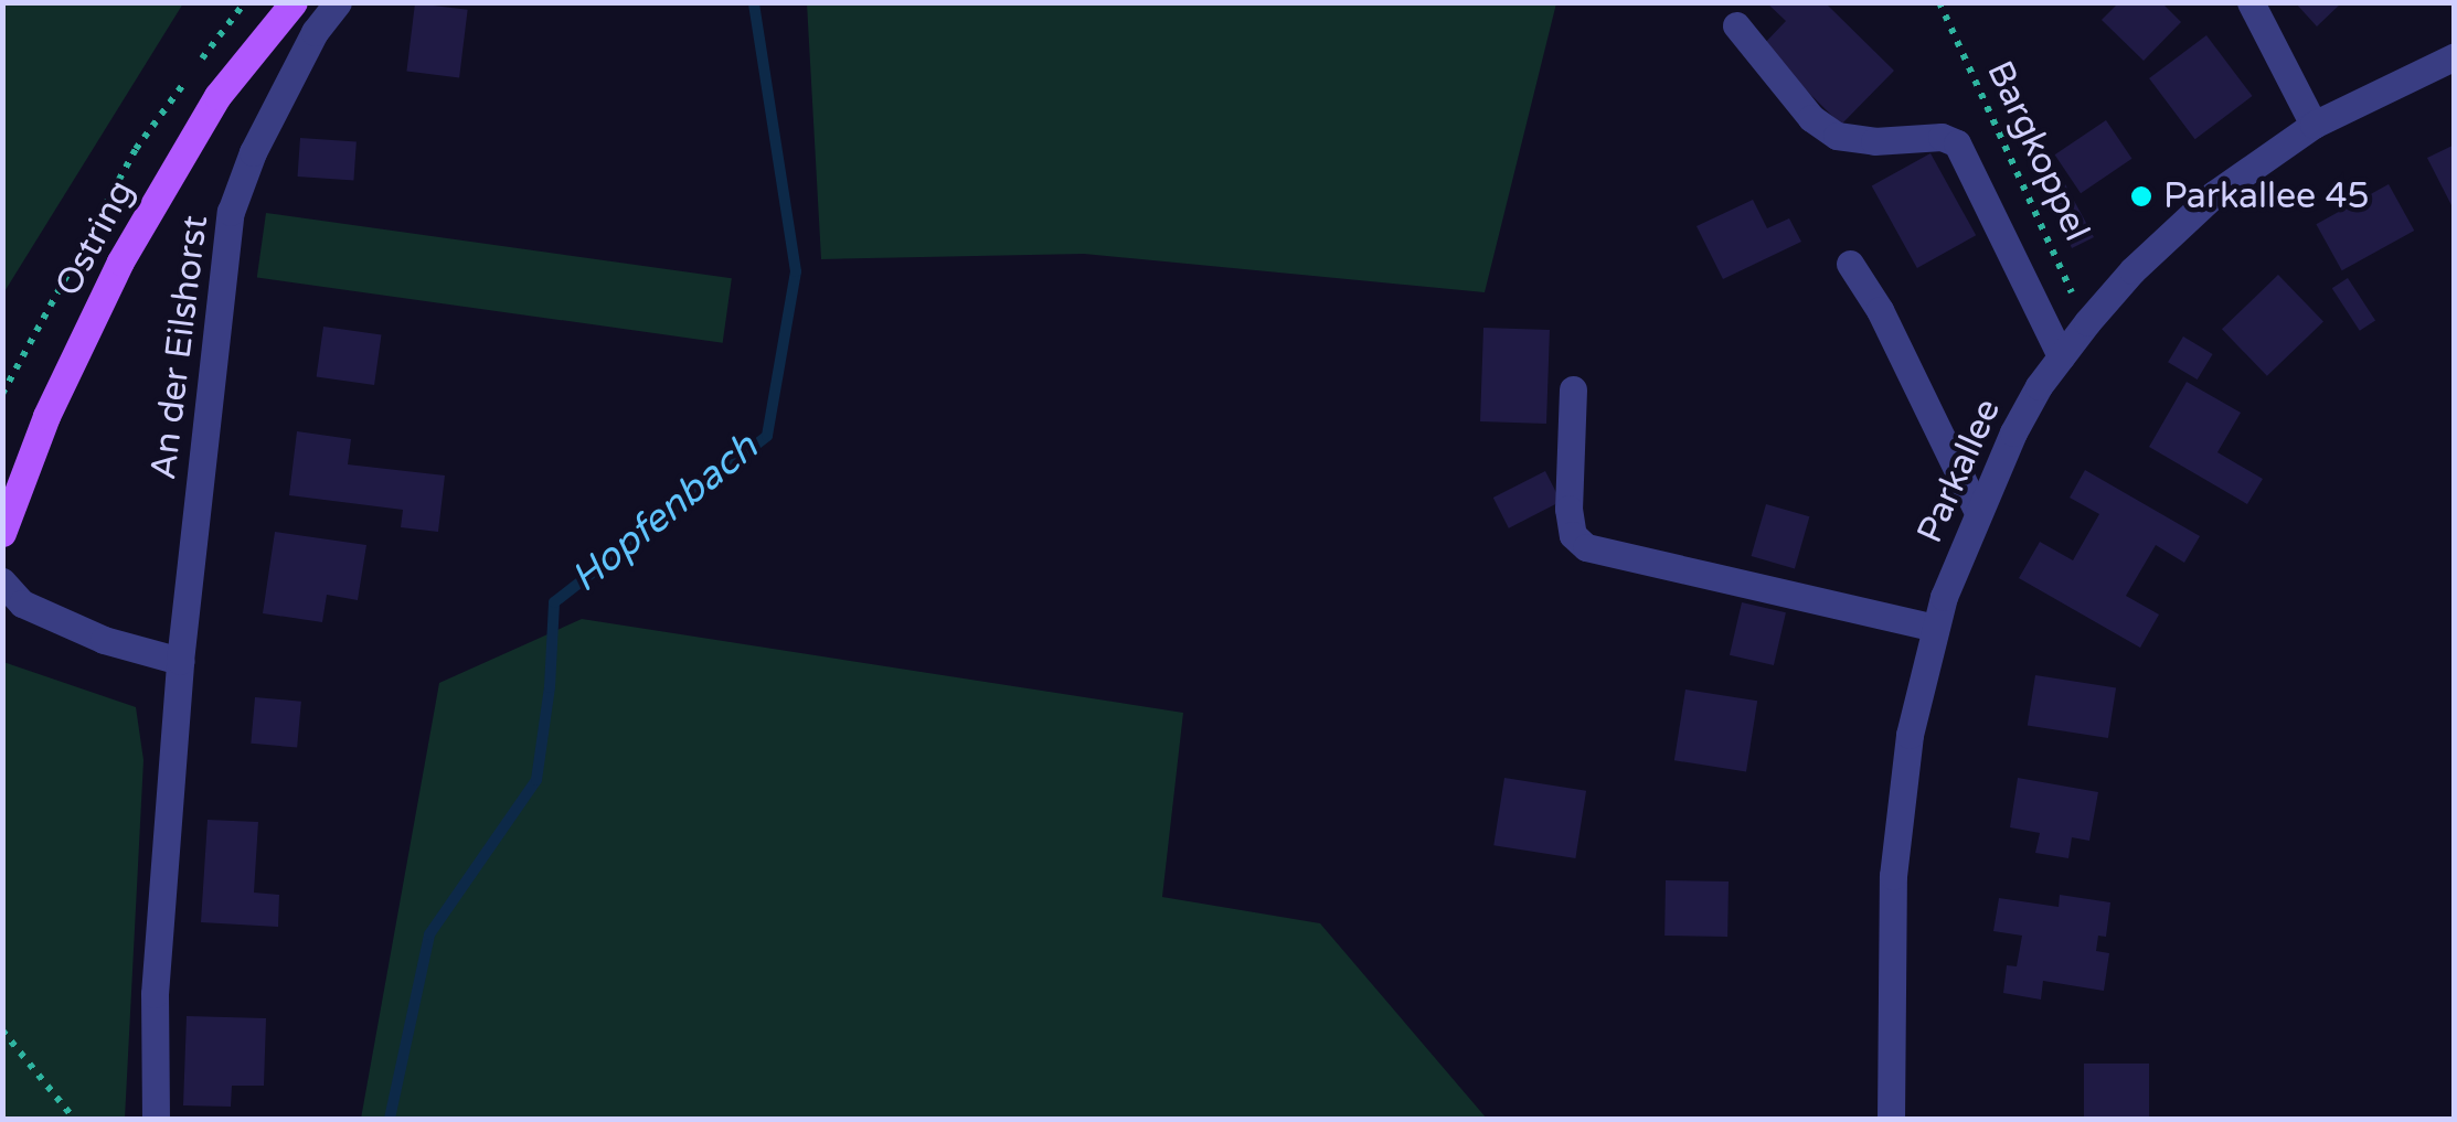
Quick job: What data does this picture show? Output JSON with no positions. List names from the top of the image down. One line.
{"streets":{"main road":["Ostring"],"street":["An der Eilshorst","Parkallee"],"path":["Bargkoppel"]},"crossings":[["Bargkoppel","Parkallee"]],"water":["Hopfenbach"],"places":["Parkallee 45"]}
